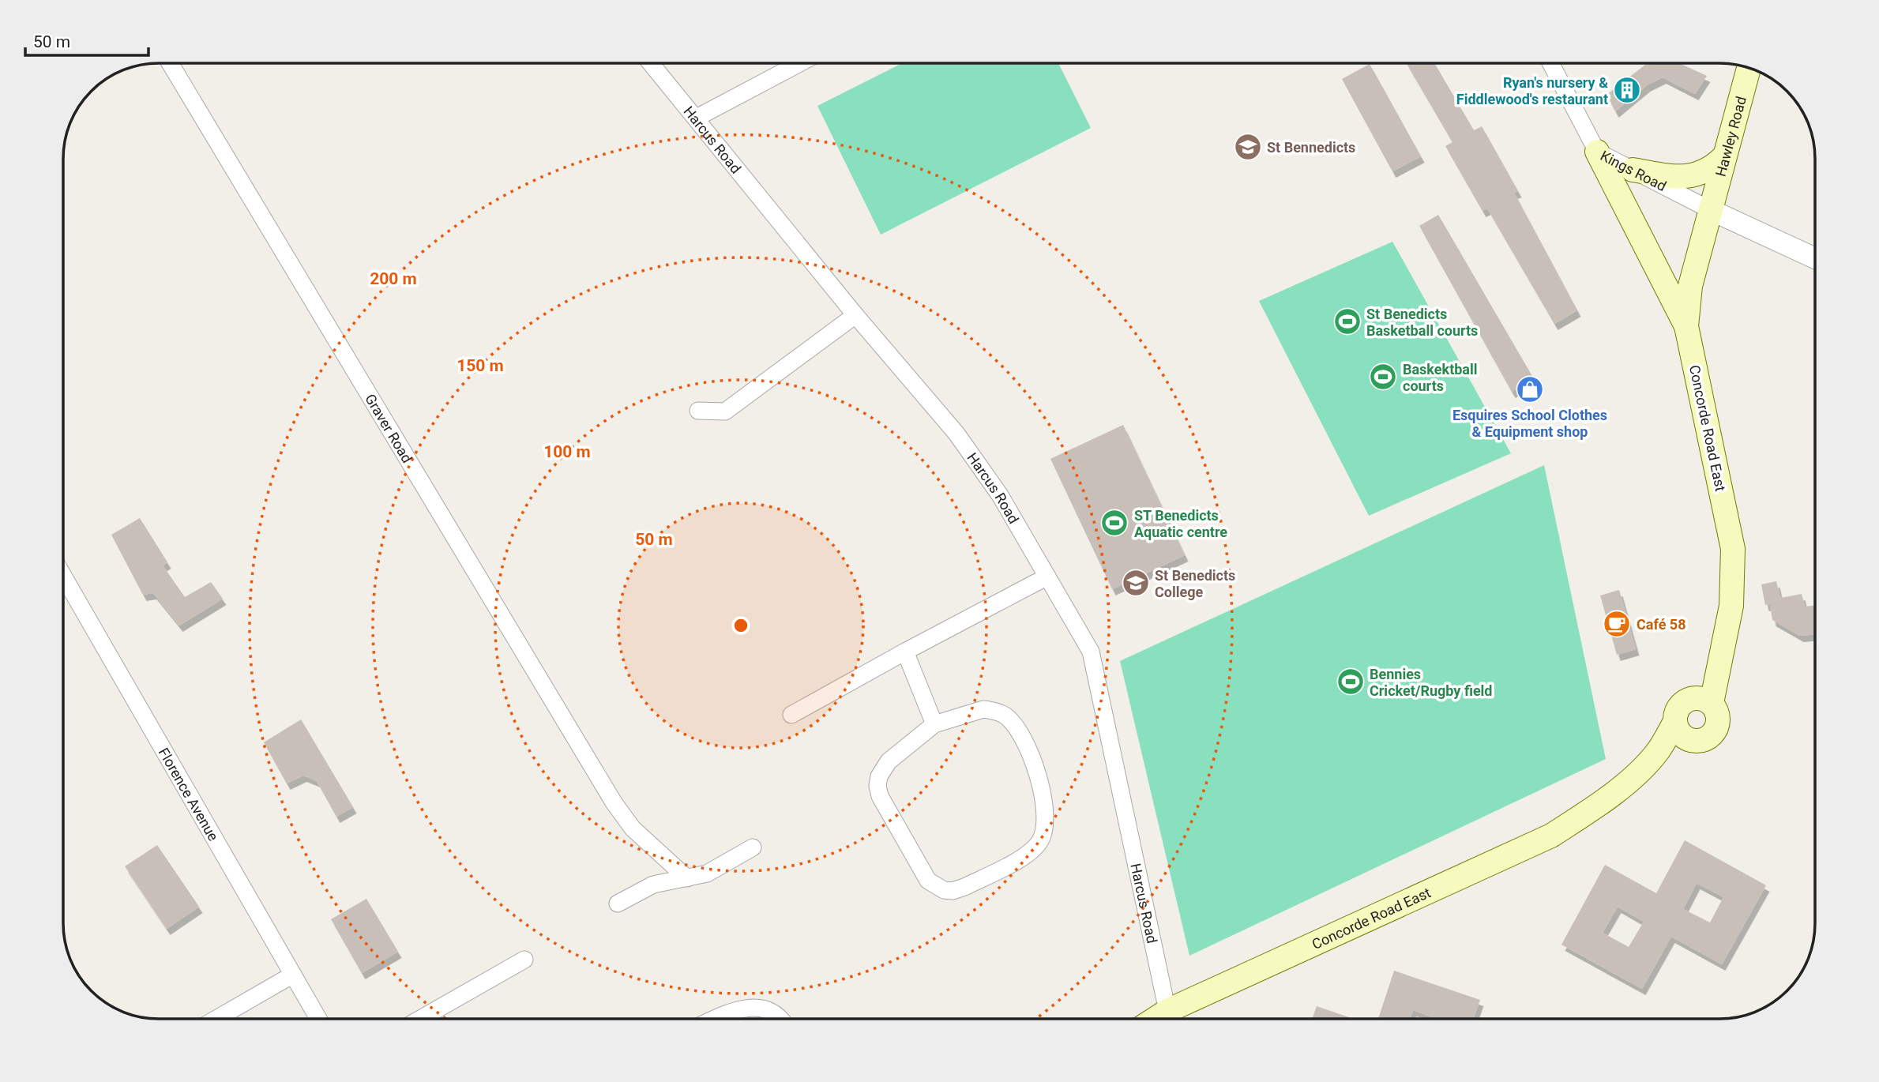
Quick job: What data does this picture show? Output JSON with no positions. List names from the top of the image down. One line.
{"streets":{"main road":["Hawley Road","Concorde Road East"],"street":["Harcus Road","Kings Road","Graver Road","Florence Avenue"]},"crossings":[["Hawley Road","Kings Road"],["Hawley Road","Concorde Road East"],["Harcus Road","Concorde Road East"],["Kings Road","Concorde Road East"]],"places":{"building":["Ryan's nursery & Fiddlewood's restaurant"],"school or university":["St Bennedicts","St Benedicts College"],"sports":["St Benedicts Basketball courts","Baskektball courts","ST Benedicts Aquatic centre","Bennies Cricket/Rugby field"],"shop":["Esquires School Clothes & Equipment shop"],"cafe":["Café 58"]},"scale_bar":"50 m","rings":["200 m","150 m","100 m","50 m"]}
